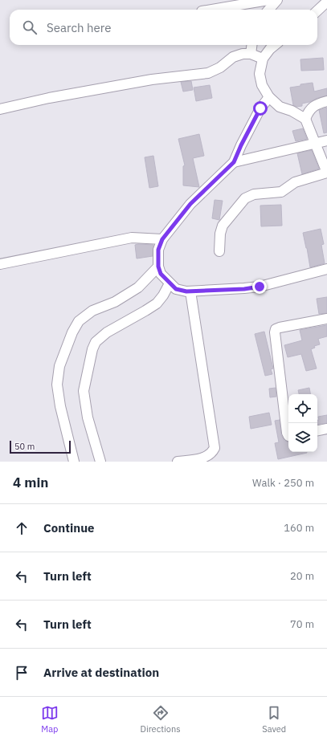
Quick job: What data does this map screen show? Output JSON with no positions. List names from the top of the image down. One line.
{"scale_bar":"50 m","page":{"search":"Search here","scale":"50 m","heading":["4 min","Walk · 250 m"],"list":[["Continue","160 m"],["Turn left","20 m"],["Turn left","70 m"],"Arrive at destination"],"nav":["Map","Directions","Saved"]}}
